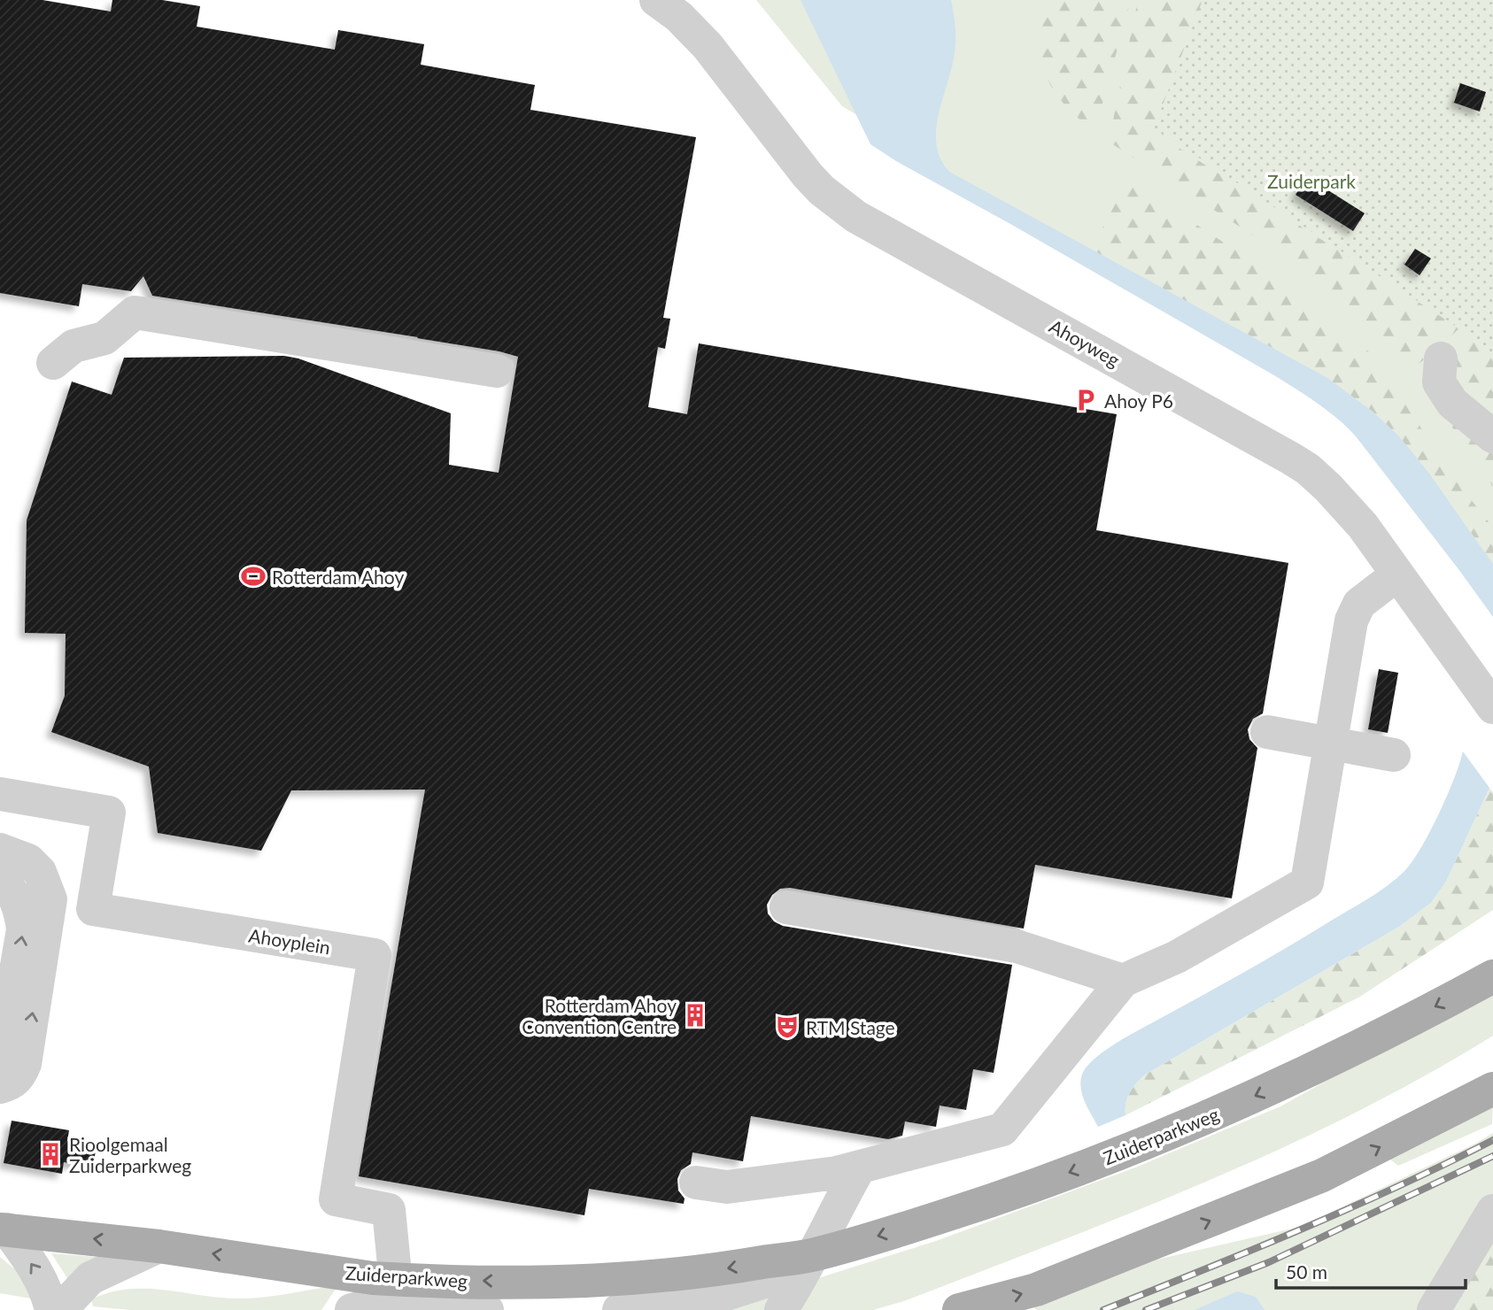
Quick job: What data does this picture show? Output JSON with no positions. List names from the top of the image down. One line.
{"streets":{"main road":["Zuiderparkweg"],"street":["Ahoyweg","Ahoyplein"]},"crossings":[["Ahoyplein","Zuiderparkweg"]],"parks":["Zuiderpark"],"places":{"parking":["Ahoy P6"],"sports":["Rotterdam Ahoy"],"building":["Rotterdam Ahoy Convention Centre","Rioolgemaal Zuiderparkweg"],"theatre":["RTM Stage"]},"scale_bar":"50 m"}
